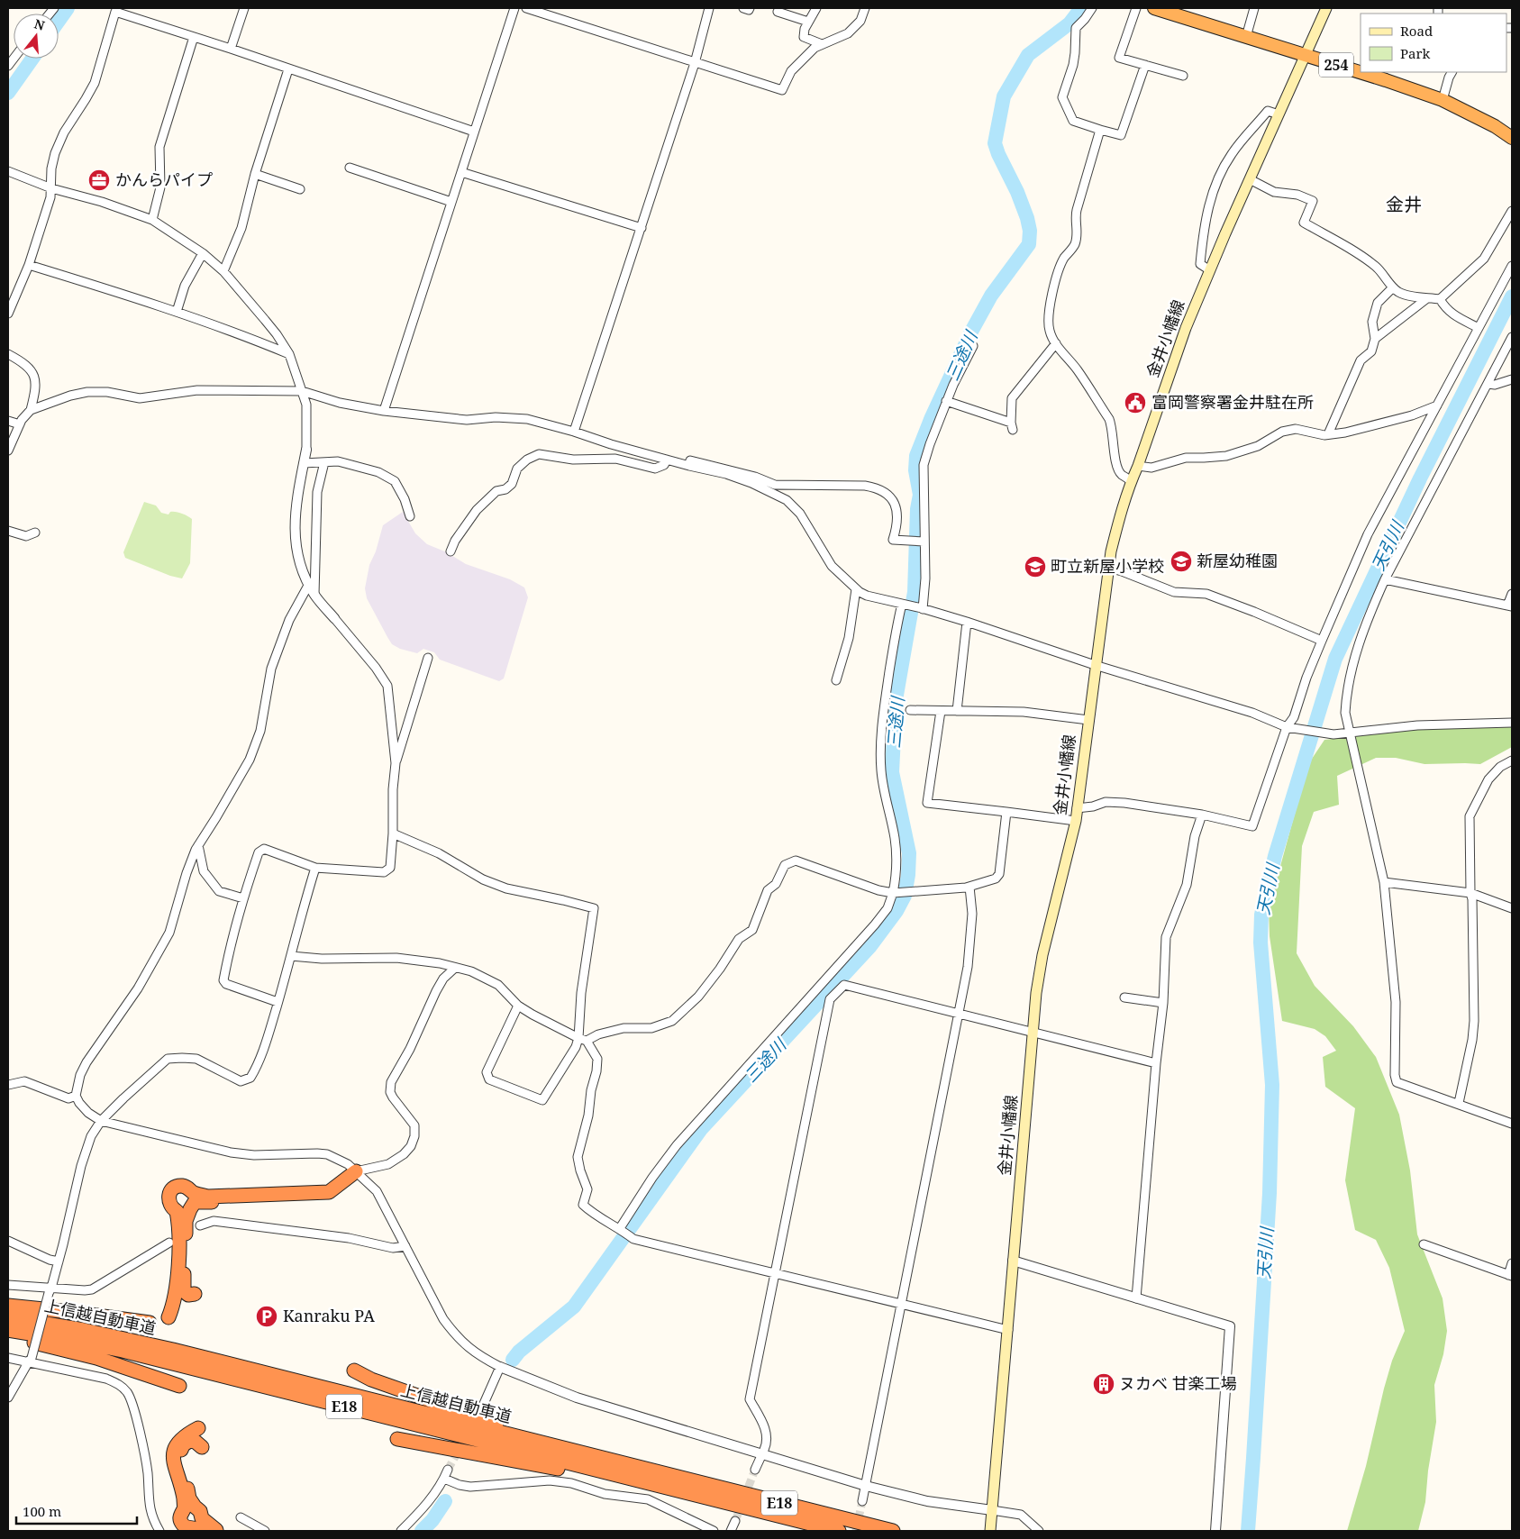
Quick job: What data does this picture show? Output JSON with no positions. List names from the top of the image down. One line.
{"streets":{"highway":["254","上信越自動車道","E18"],"main road":["金井小幡線"]},"crossings":[["254","金井小幡線"]],"districts":["金井"],"water":["三途川","天引川"],"places":{"office":["かんらパイプ"],"public building":["富岡警察署金井駐在所"],"school or university":["新屋幼稚園","町立新屋小学校"],"parking":["Kanraku PA"],"building":["ヌカベ 甘楽工場"]},"legend":["Road","Park"],"scale_bar":"100 m","north":"top"}
